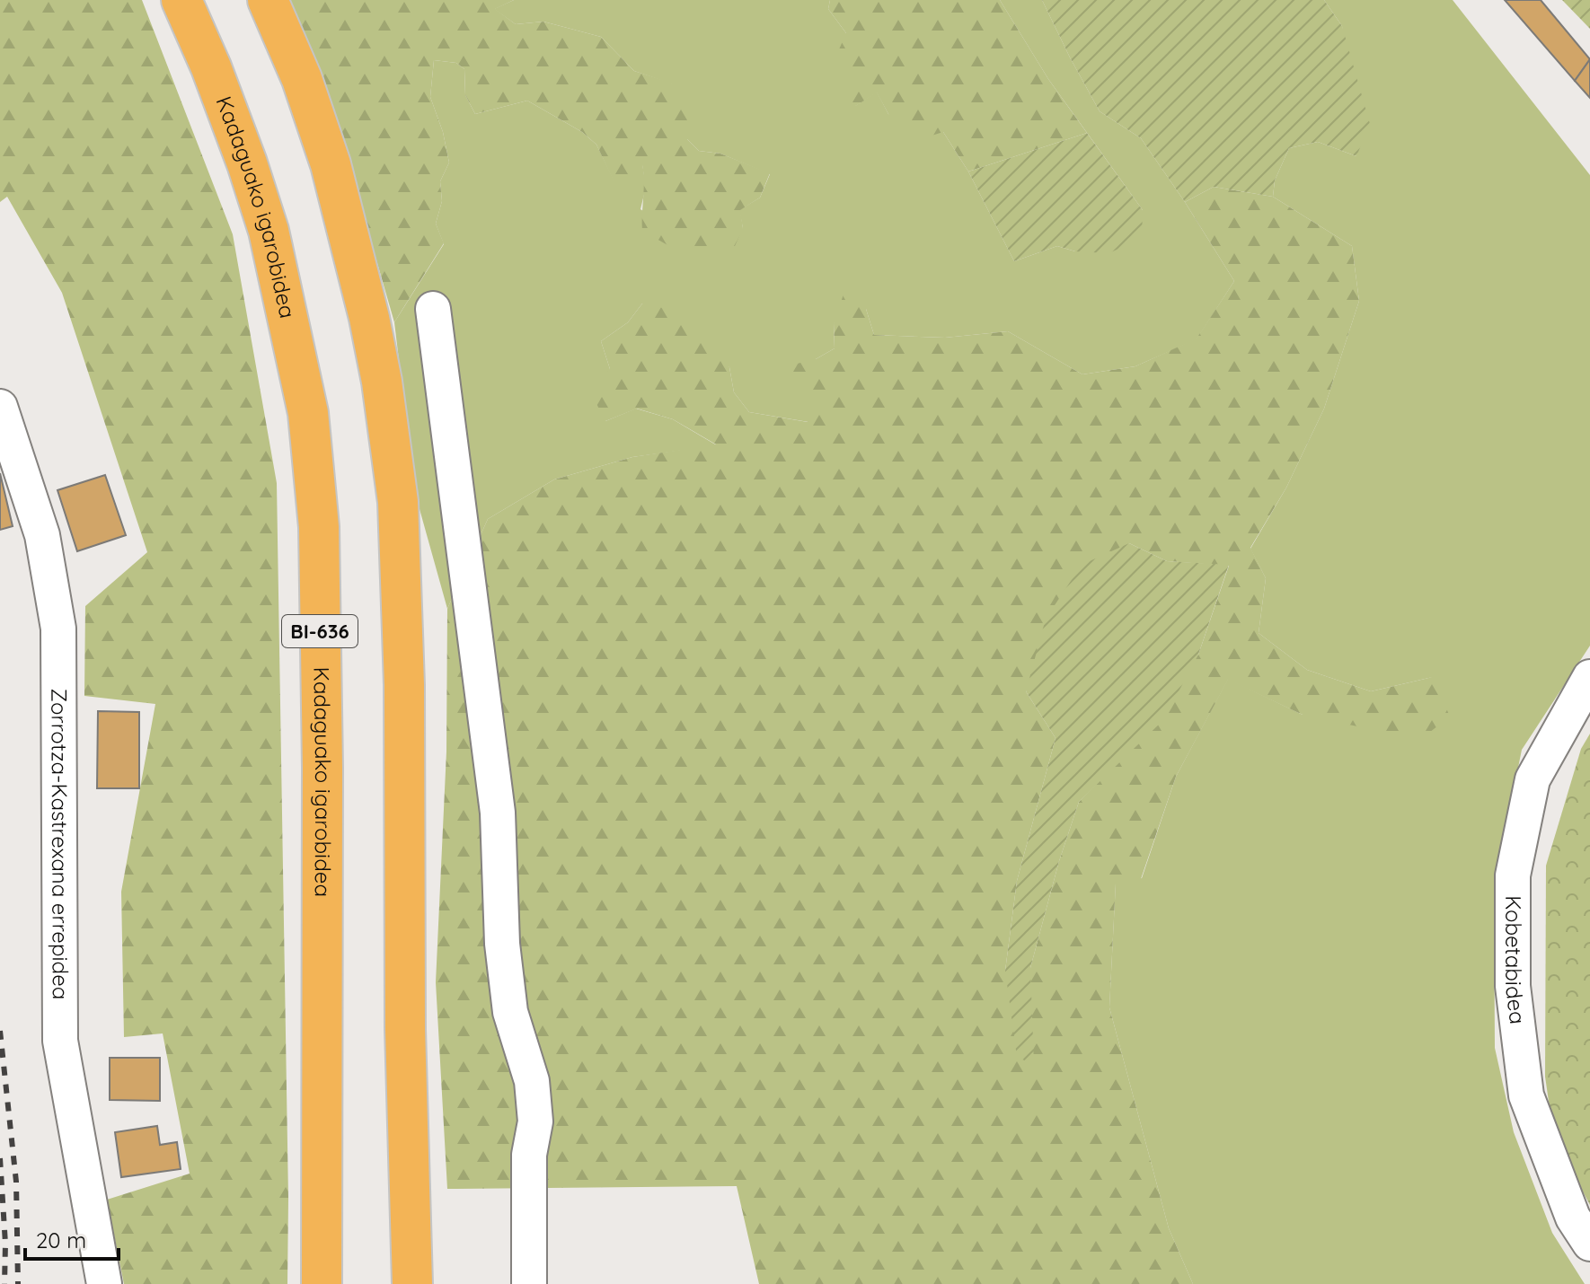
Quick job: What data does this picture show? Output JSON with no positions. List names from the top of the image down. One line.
{"streets":{"highway":["Kadaguako igarobidea","BI-636"],"street":["Zorrotza-Kastrexana errepidea","Kobetabidea"]},"scale_bar":"20 m"}
